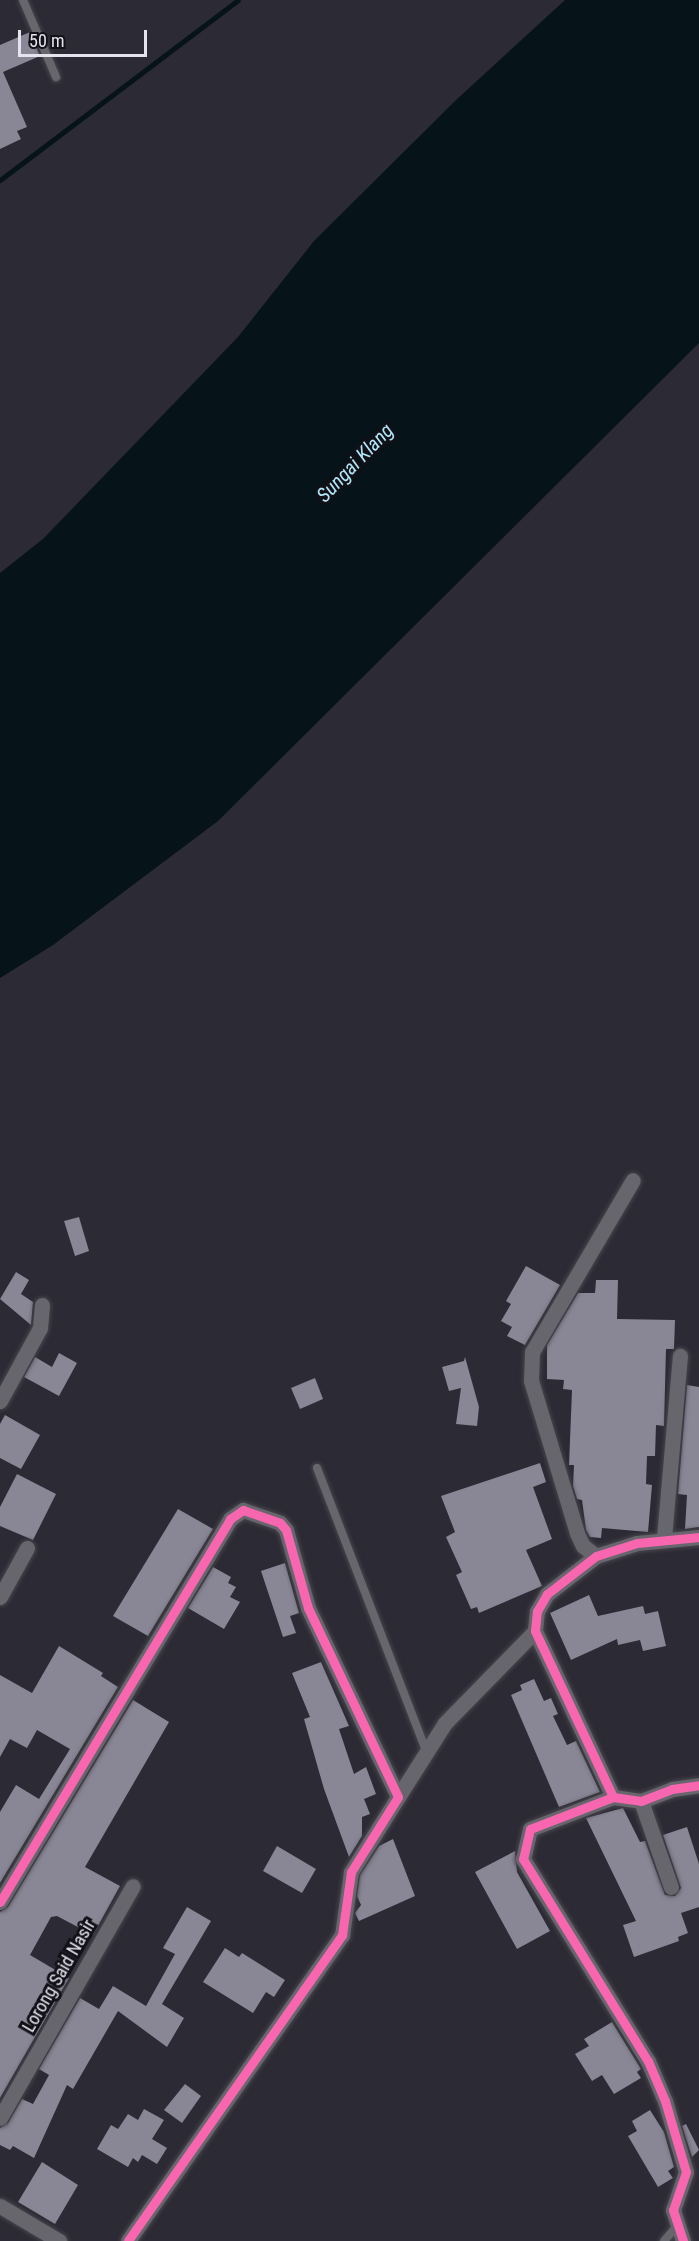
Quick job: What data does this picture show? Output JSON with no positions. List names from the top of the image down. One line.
{"streets":{"street":["Lorong Said Nasir"]},"water":["Sungai Klang"],"scale_bar":"50 m"}
